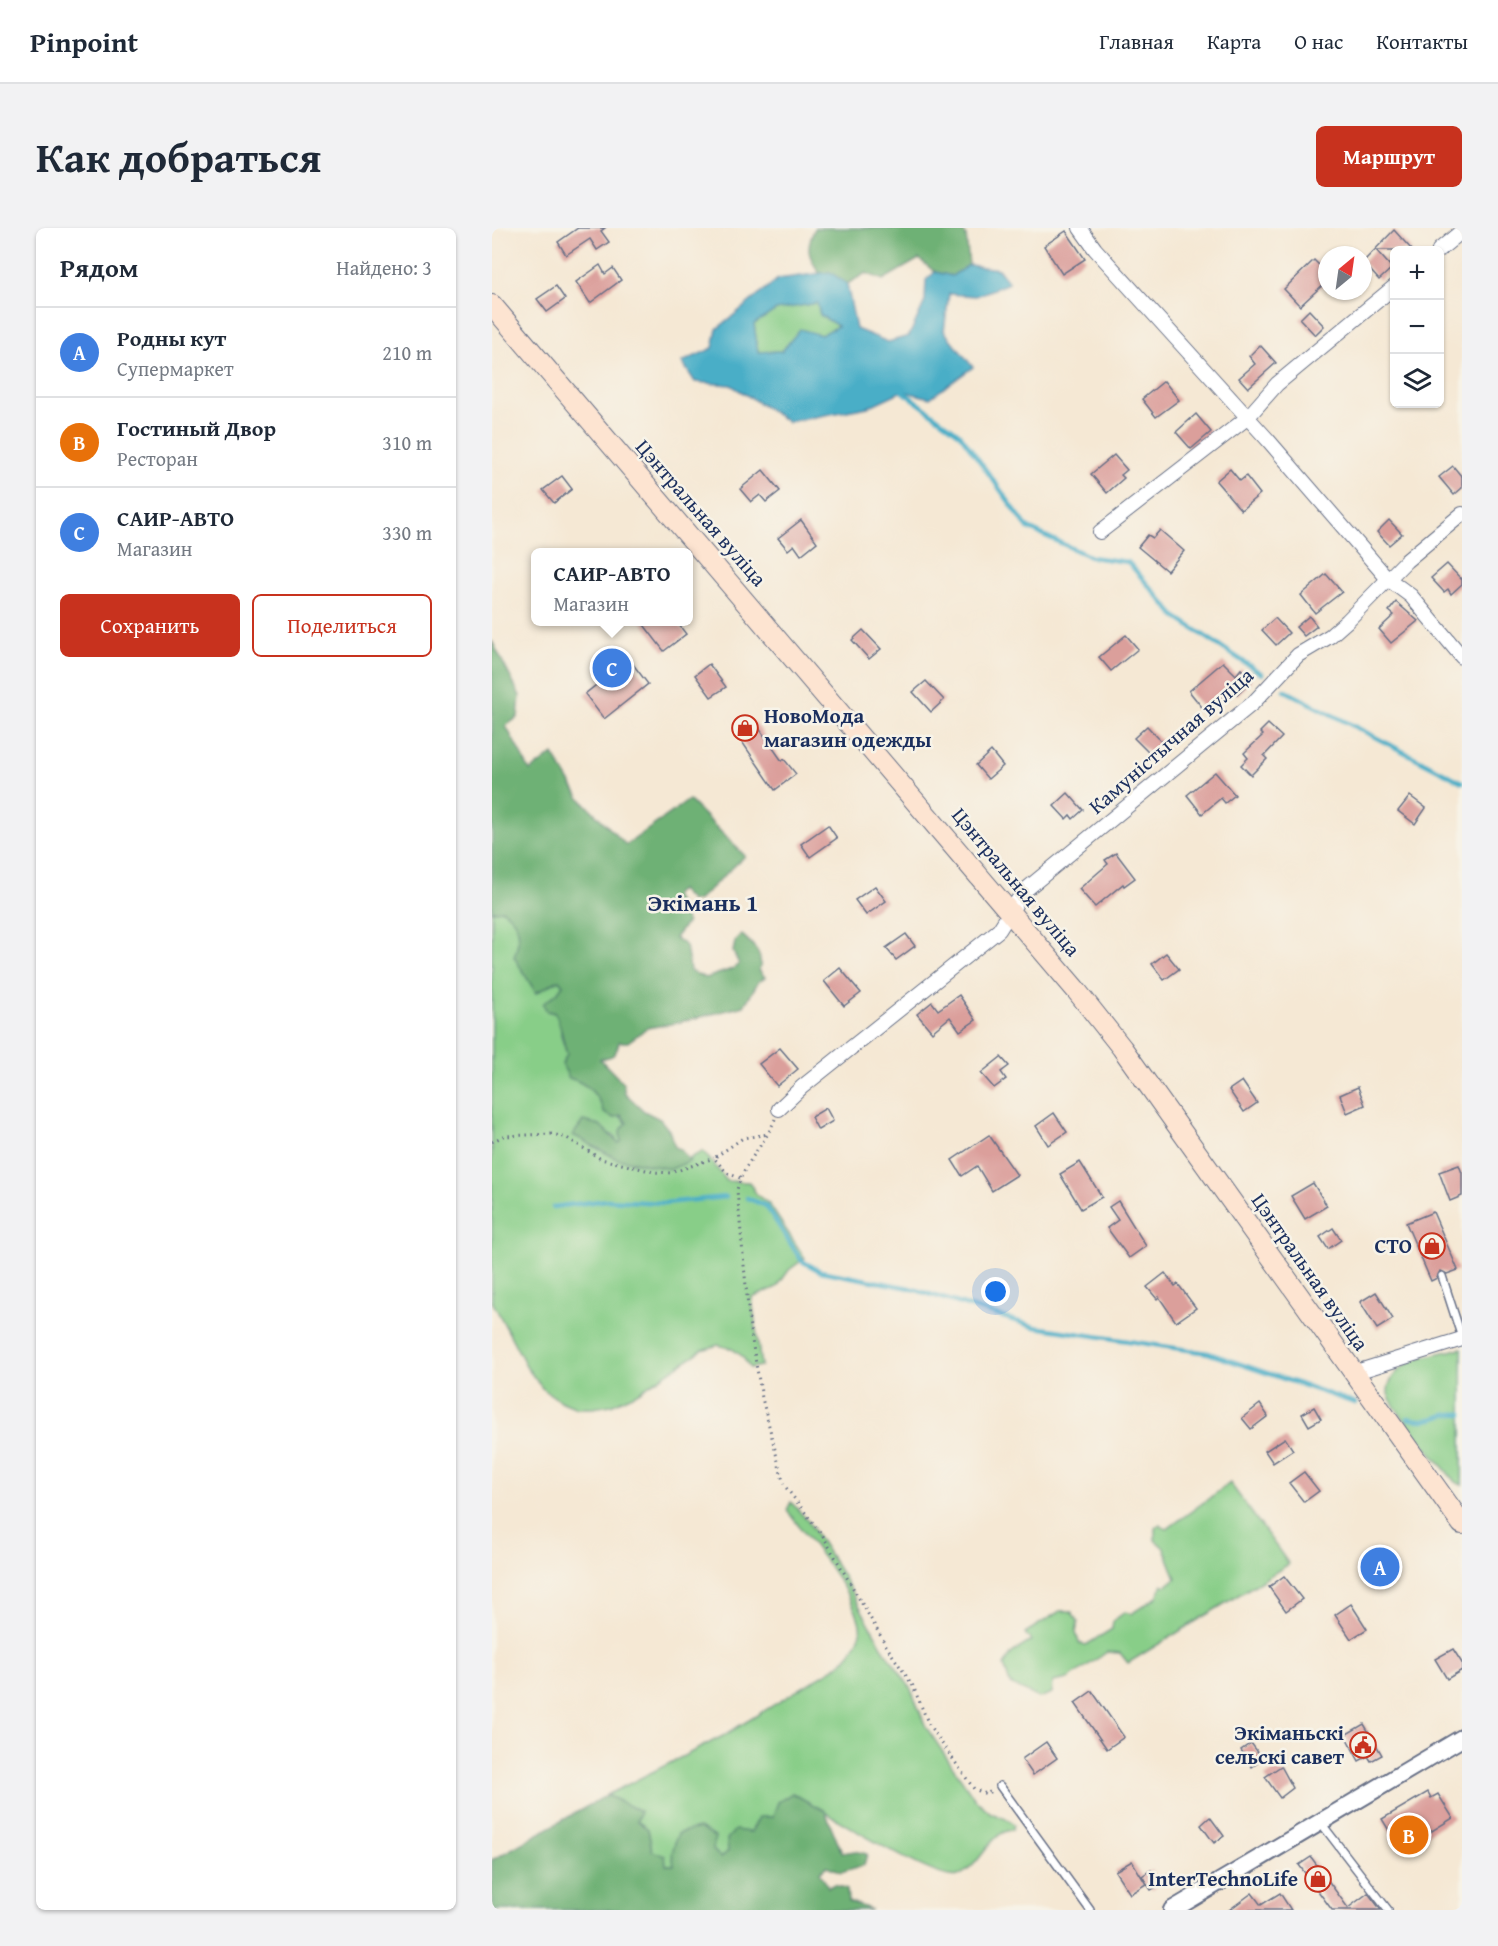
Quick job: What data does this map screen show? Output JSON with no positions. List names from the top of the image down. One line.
{"streets":{"main road":["Цэнтральная вуліца"],"street":["Камуністычная вуліца"]},"crossings":[["Цэнтральная вуліца","Камуністычная вуліца"]],"districts":["Экімань 1"],"places":{"shop":["НовоМода магазин одежды","СТО","InterTechnoLife"],"public building":["Экіманьскі сельскі савет"]},"north":"top right","page":{"header":"Pinpoint","nav":["Главная","Карта","О нас","Контакты"],"title":"Как добраться","buttons":["Маршрут",["Сохранить","Поделиться"]],"heading":["Рядом","Найдено: 3"],"map_buttons":["+","−"],"list":[{"mark":"A","name":"Родны кут","note":"Супермаркет","value":"210 m"},{"mark":"B","name":"Гостиный Двор","note":"Ресторан","value":"310 m"},{"mark":"C","name":"САИР-АВТО","note":"Магазин","value":"330 m"}],"popup":["САИР-АВТО","Магазин"],"pins":["C","A","B"]}}
